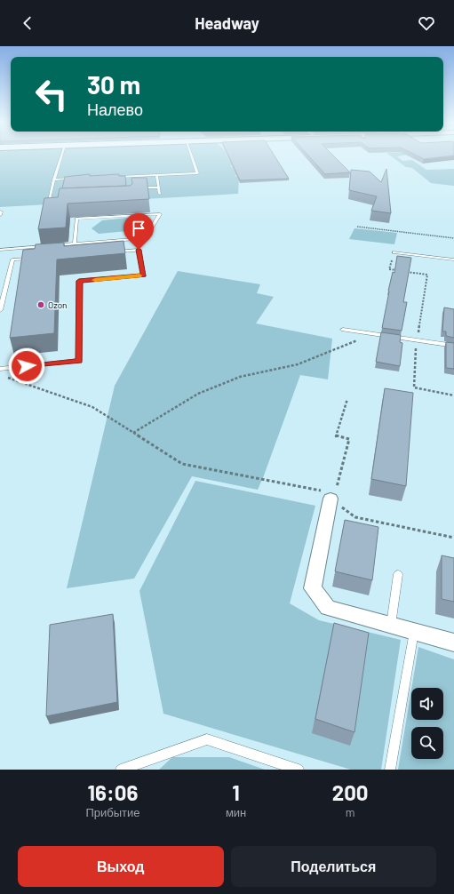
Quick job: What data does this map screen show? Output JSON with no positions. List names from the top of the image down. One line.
{"places":["Ozon"],"page":{"header":"Headway","turn":["30 m","Налево"],"eta":["16:06","Прибытие","1","мин","200","m"],"buttons":["Выход","Поделиться"]}}
